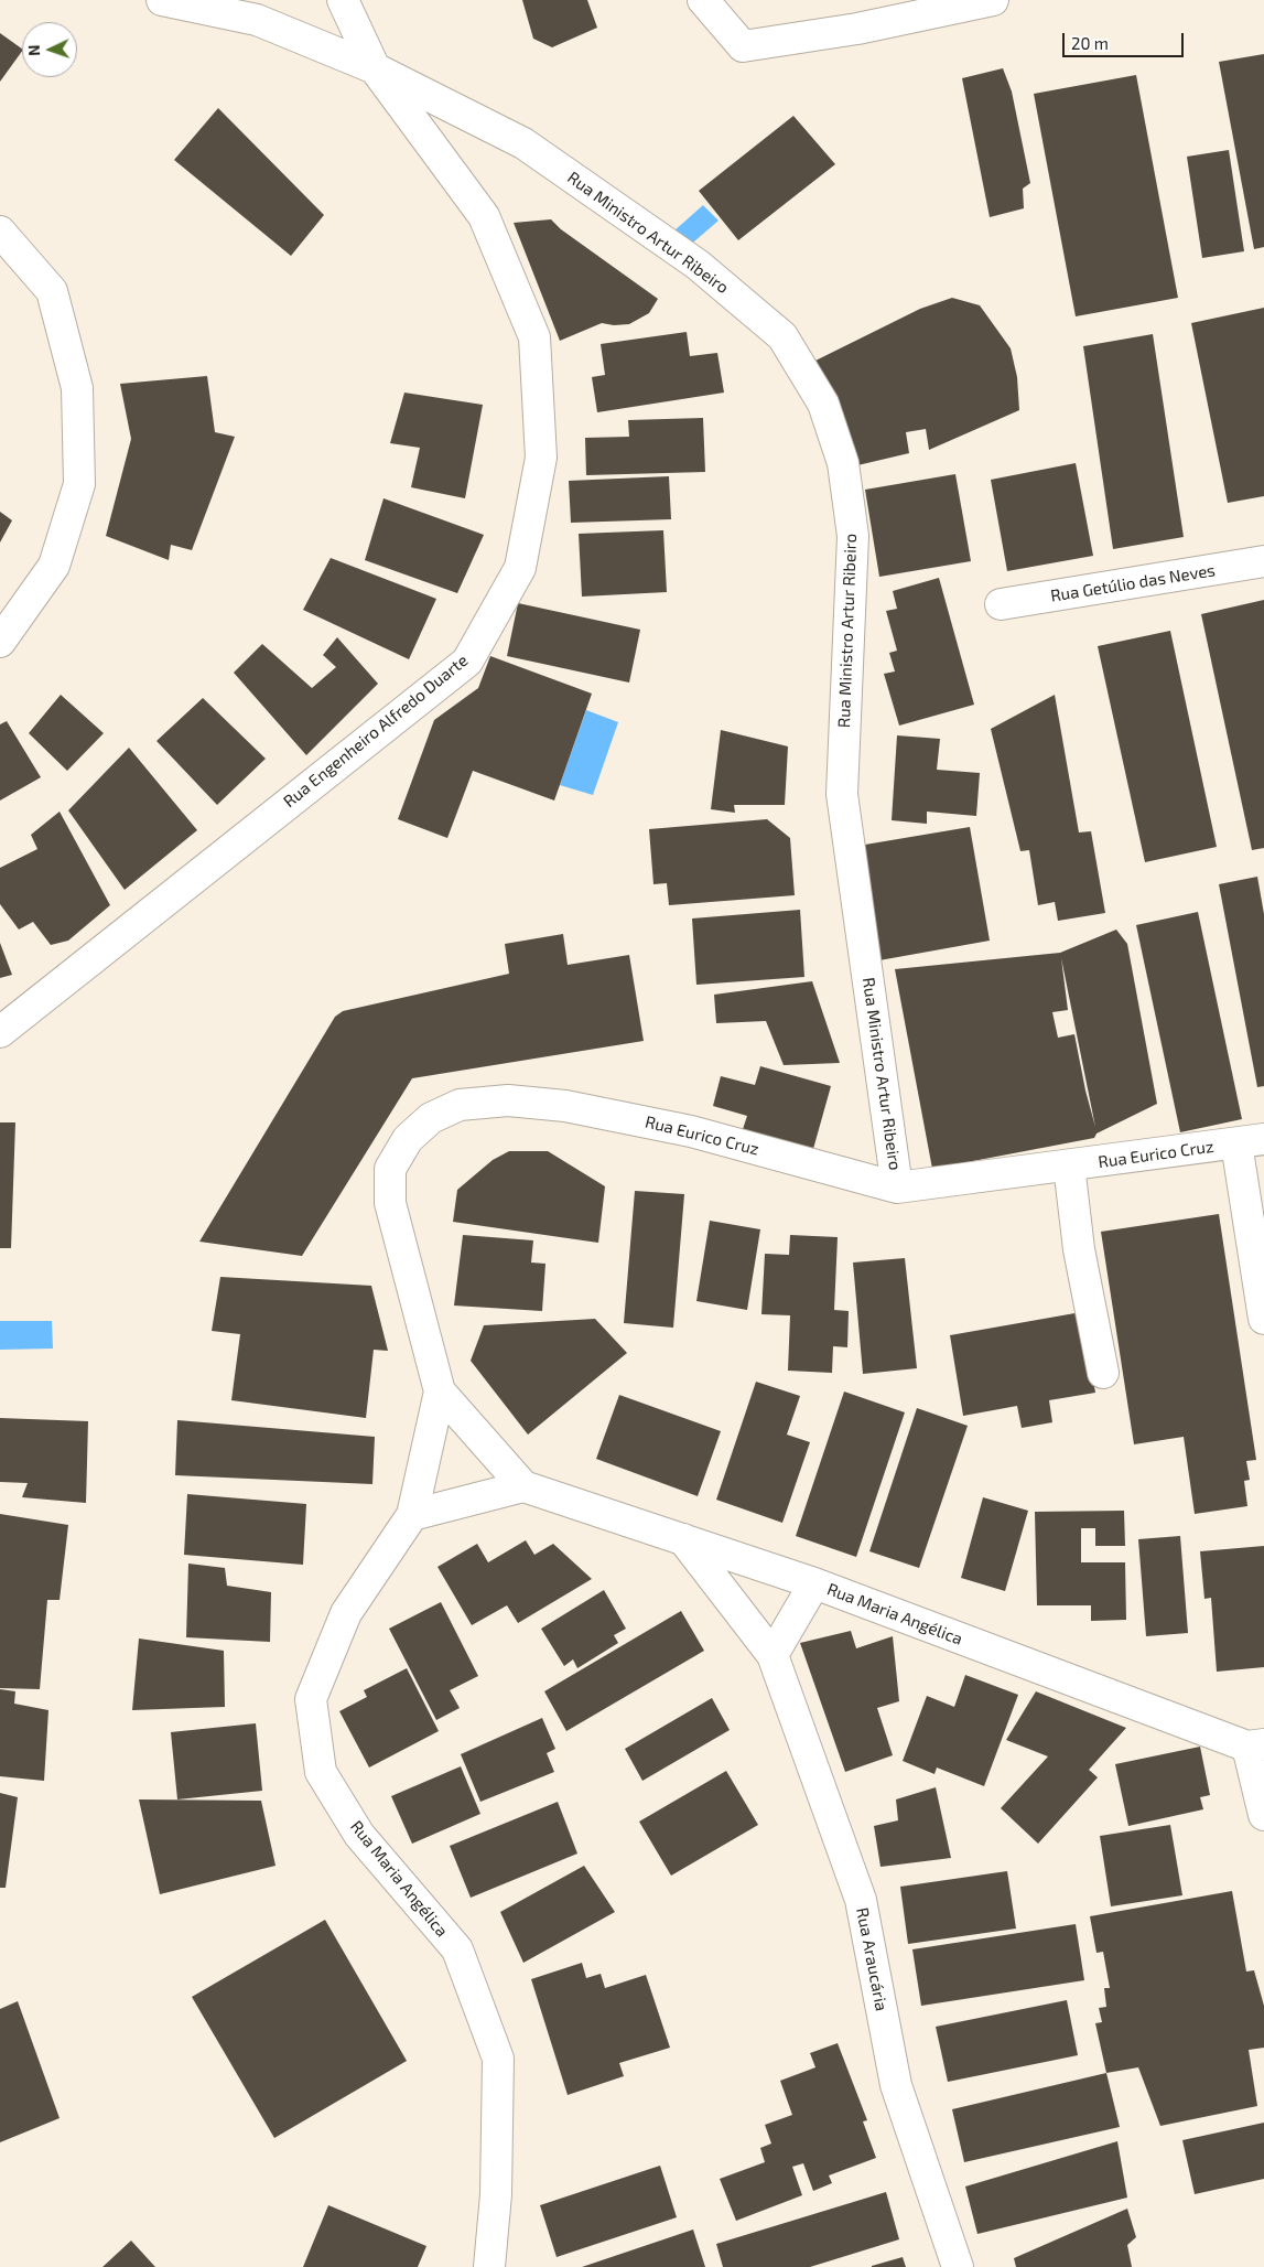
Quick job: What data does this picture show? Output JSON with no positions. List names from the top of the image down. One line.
{"streets":{"street":["Rua Ministro Artur Ribeiro","Rua Getúlio das Neves","Rua Engenheiro Alfredo Duarte","Rua Eurico Cruz","Rua Maria Angélica","Rua Araucária"]},"crossings":[["Rua Ministro Artur Ribeiro","Rua Engenheiro Alfredo Duarte"],["Rua Ministro Artur Ribeiro","Rua Eurico Cruz"],["Rua Eurico Cruz","Rua Maria Angélica"],["Rua Maria Angélica","Rua Araucária"]],"scale_bar":"20 m","north":"left"}
